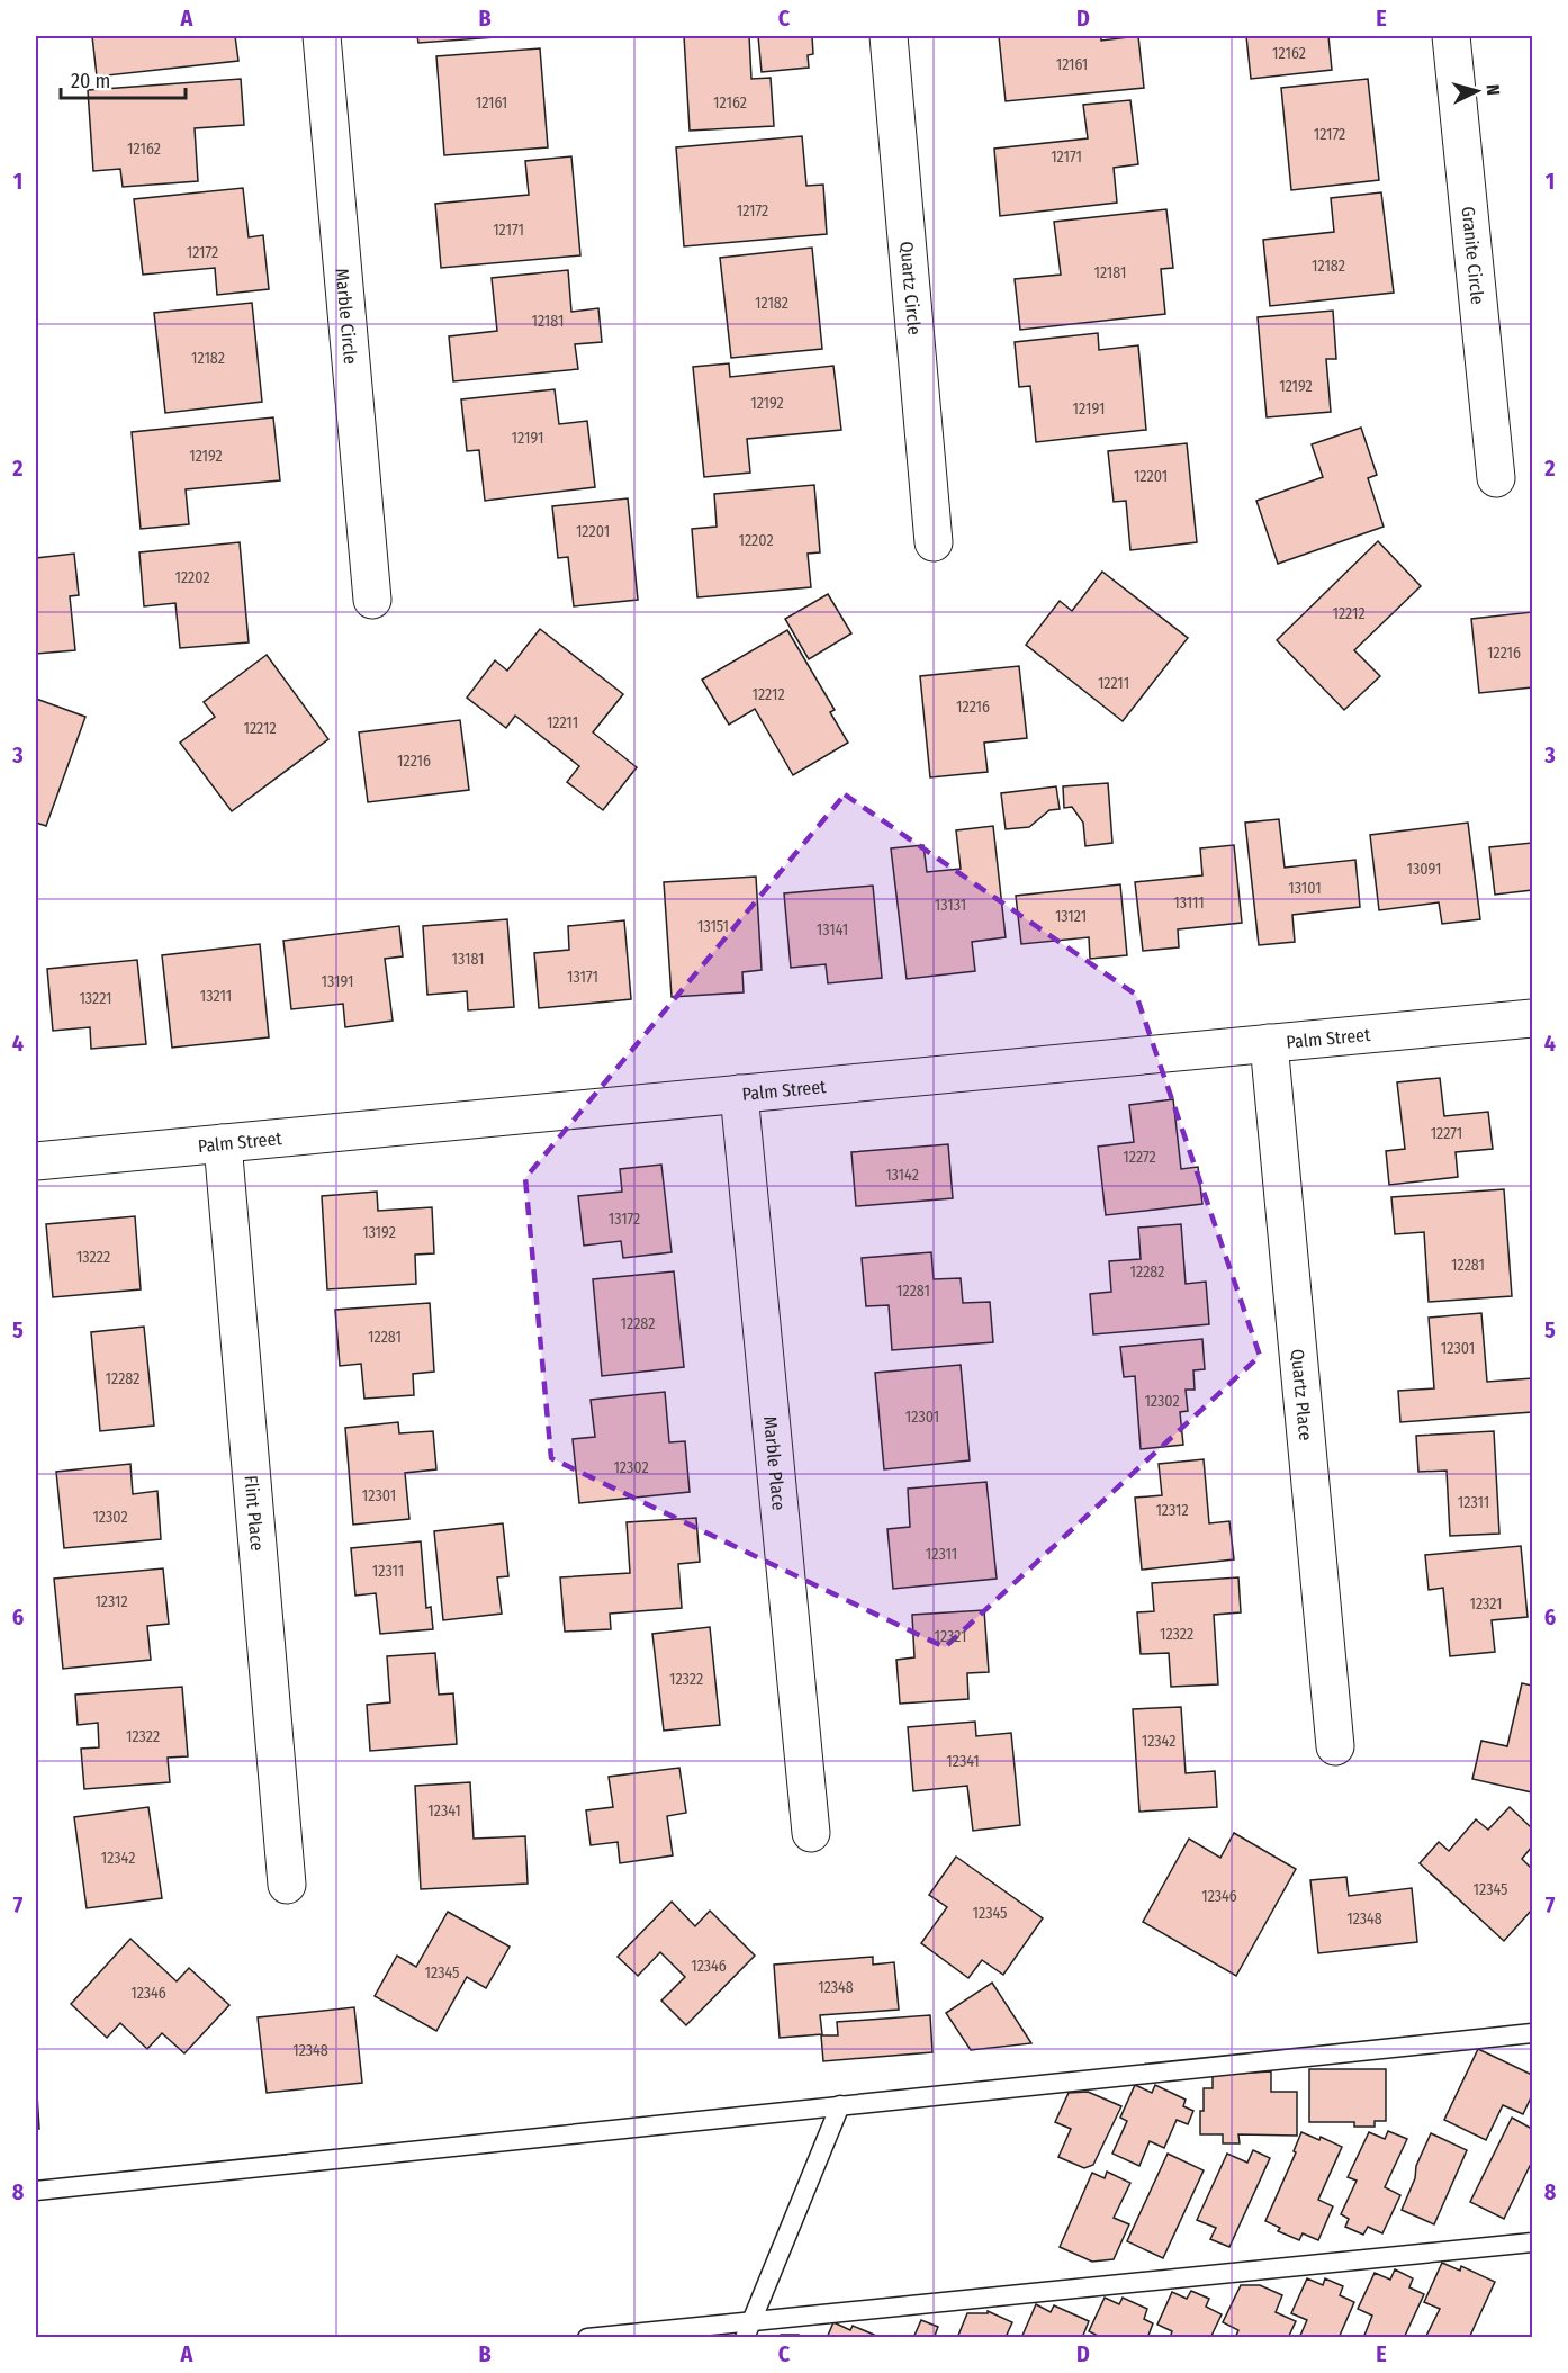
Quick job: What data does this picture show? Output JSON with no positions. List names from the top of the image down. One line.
{"streets":{"street":["Granite Circle","Quartz Circle","Marble Circle","Palm Street","Quartz Place","Marble Place","Flint Place"]},"crossings":[["Palm Street","Quartz Place"],["Palm Street","Marble Place"],["Palm Street","Flint Place"]],"house_numbers":["12162","12161","12161","12162","12172","12162","12171","12172","12171","12172","12182","12181","12182","12181","12182","12192","12192","12191","12191","12192","12201","12201","12202","12202","12212","12216","12211","12212","12216","12211","12212","12216","13091","13101","13111","13131","13121","13151","13141","13181","13171","13191","13211","13221","12271","12272","13142","13172","13192","13222","12281","12282","12281","12282","12281","12301","12282","12302","12301","12302","12301","12311","12312","12302","12311","12311","12312","12321","12322","12321","12322","12322","12342","12341","12341","12342","12345","12346","12345","12348","12346","12345","12348","12346","12348"],"scale_bar":"20 m","north":"right","grid":{"columns":["A","B","C","D","E"],"rows":["1","2","3","4","5","6","7","8"]}}
